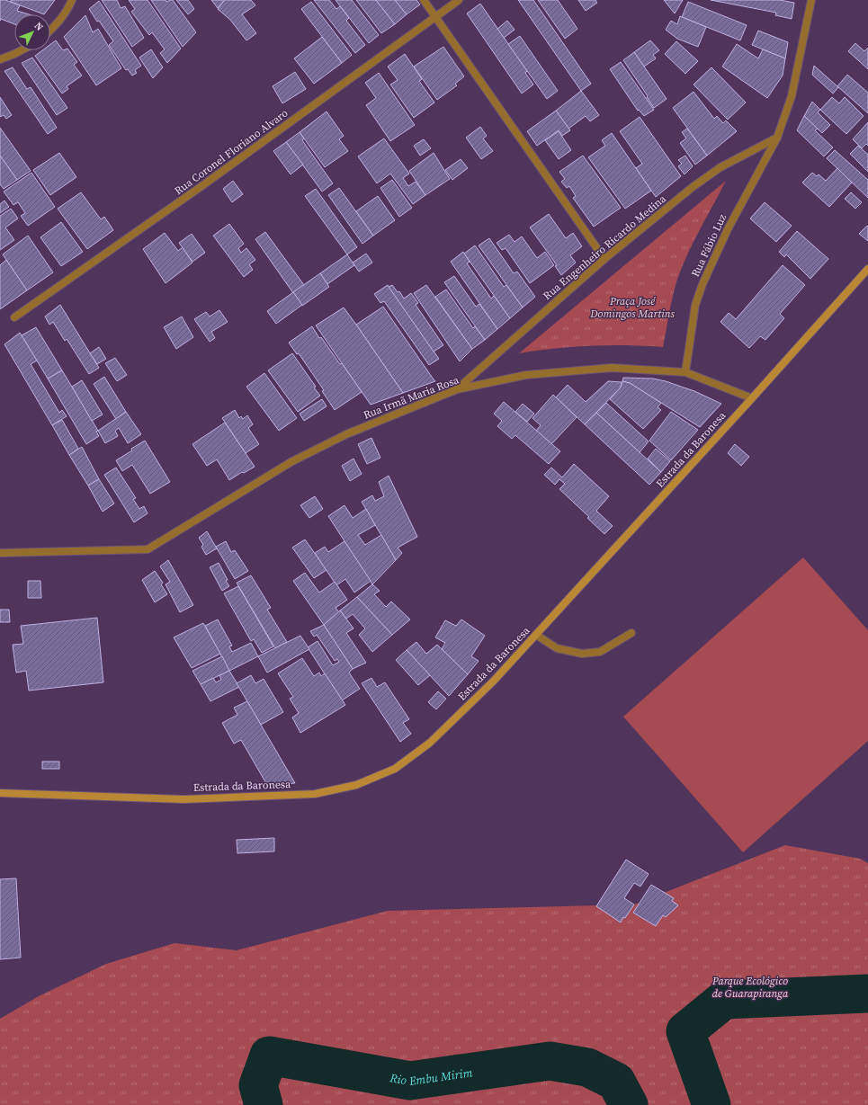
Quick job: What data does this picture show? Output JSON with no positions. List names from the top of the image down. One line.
{"streets":{"main road":["Estrada da Baronesa"],"street":["Rua Coronel Floriano Alvaro","Rua Fábio Luz","Rua Engenheiro Ricardo Medina","Rua Irmã Maria Rosa"]},"crossings":[["Rua Fábio Luz","Rua Engenheiro Ricardo Medina"],["Rua Fábio Luz","Rua Irmã Maria Rosa"],["Rua Engenheiro Ricardo Medina","Rua Irmã Maria Rosa"],["Rua Irmã Maria Rosa","Estrada da Baronesa"]],"water":["Rio Embu Mirim"],"parks":["Praça José Domingos Martins","Parque Ecológico de Guarapiranga"],"north":"top right"}
